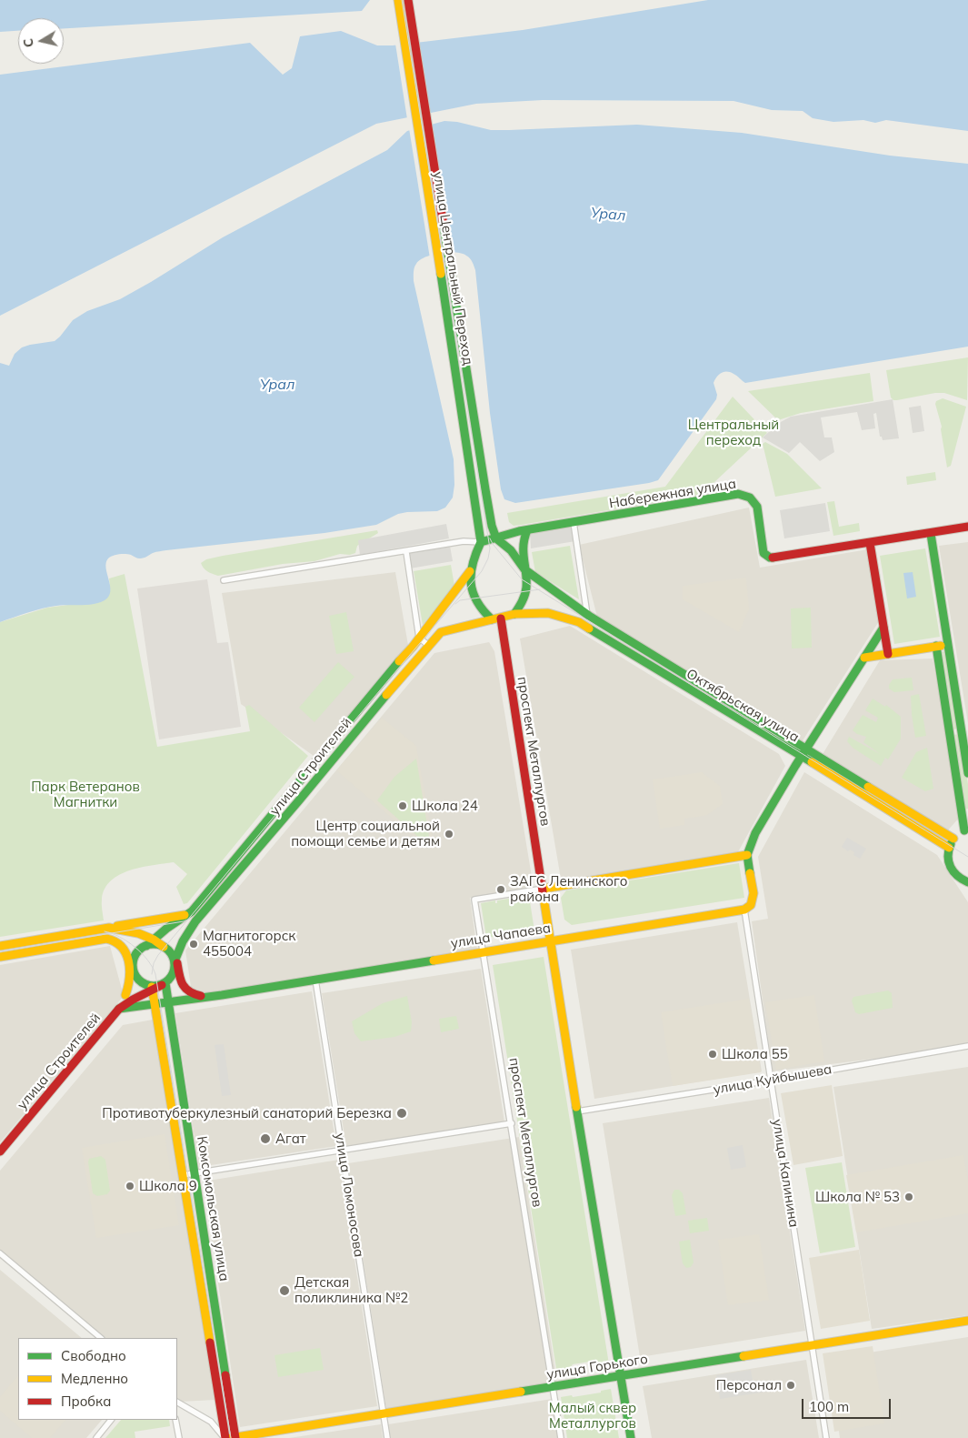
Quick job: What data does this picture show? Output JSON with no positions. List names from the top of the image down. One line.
{"streets":{"main road":["улица Центральный Переход","Набережная улица","Октябрьская улица","проспект Металлургов","улица Строителей","улица Чапаева","Комсомольская улица","улица Горького"],"street":["улица Куйбышева","улица Калинина","улица Ломоносова"]},"crossings":[["улица Центральный Переход","Набережная улица"],["улица Центральный Переход","Октябрьская улица"],["улица Центральный Переход","проспект Металлургов"],["улица Центральный Переход","улица Строителей"],["Набережная улица","Октябрьская улица"],["Набережная улица","проспект Металлургов"],["Набережная улица","улица Строителей"],["Октябрьская улица","проспект Металлургов"],["Октябрьская улица","улица Строителей"],["проспект Металлургов","улица Строителей"],["проспект Металлургов","улица Чапаева"],["проспект Металлургов","улица Куйбышева"],["проспект Металлургов","улица Горького"],["улица Строителей","улица Чапаева"],["улица Строителей","Комсомольская улица"],["улица Чапаева","улица Калинина"],["улица Чапаева","улица Ломоносова"],["улица Чапаева","Комсомольская улица"],["улица Куйбышева","улица Калинина"],["улица Калинина","улица Горького"],["улица Ломоносова","улица Горького"],["Комсомольская улица","улица Горького"]],"water":["Урал"],"parks":["Центральный переход","Парк Ветеранов Магнитки","Малый сквер Металлургов"],"places":["Школа 24","Центр социальной помощи семье и детям","ЗАГС Ленинского района","Магнитогорск 455004","Школа 55","Противотуберкулезный санаторий Березка","Агат","Школа 9","Школа № 53","Детская поликлиника №2","Персонал"],"legend":["Свободно","Медленно","Пробка"],"scale_bar":"100 m","north":"left"}
